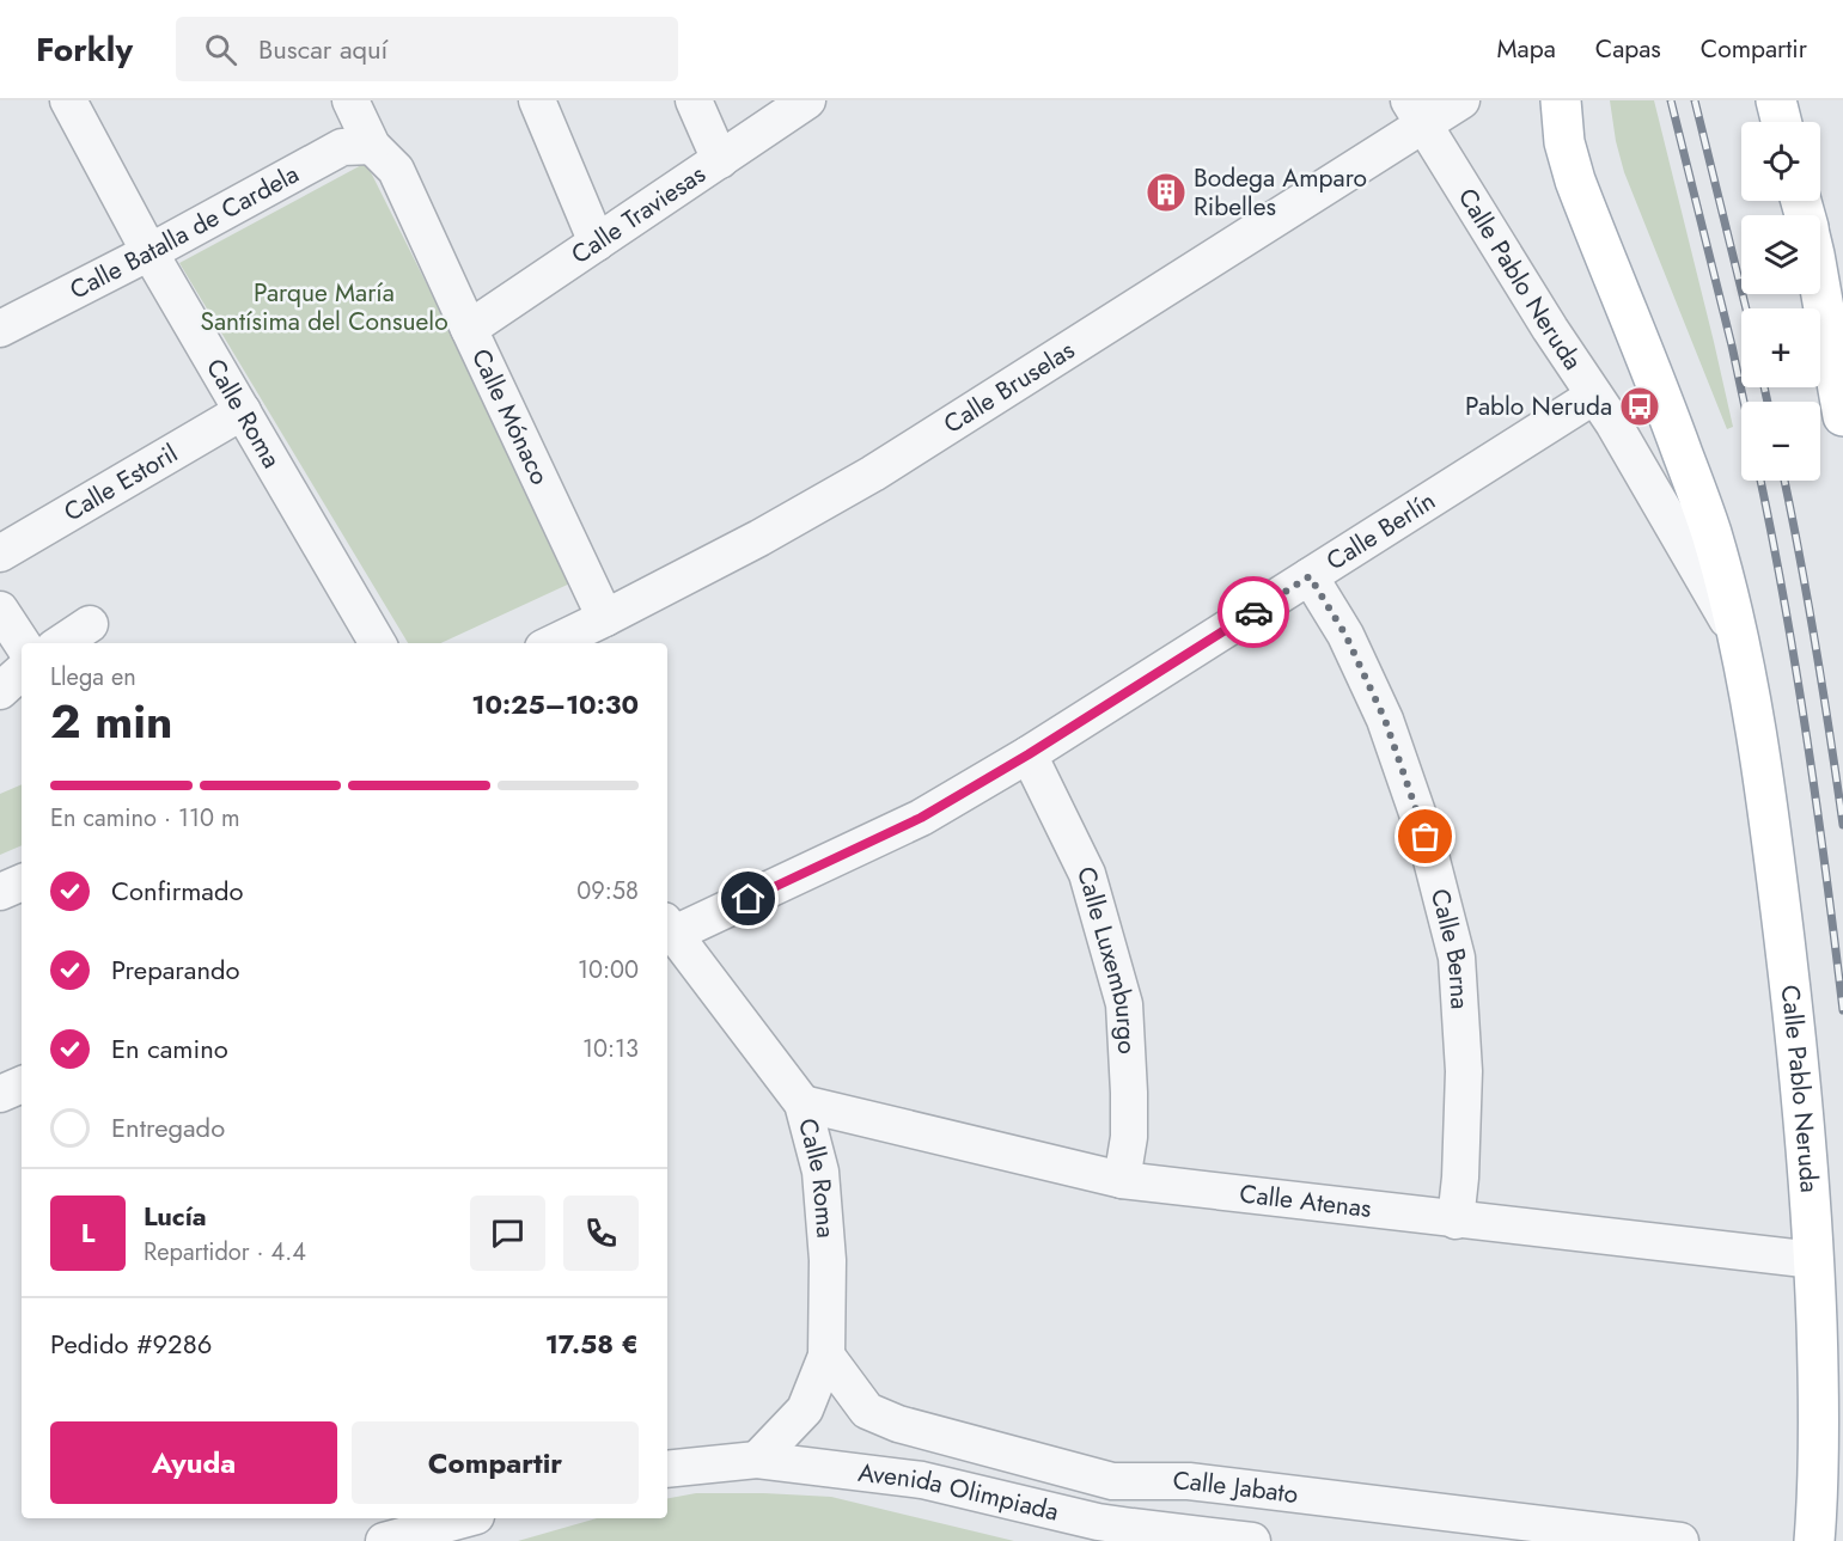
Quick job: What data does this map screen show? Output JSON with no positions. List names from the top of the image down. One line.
{"streets":{"main road":["Calle Pablo Neruda"],"street":["Calle Traviesas","Calle Batalla de Cardela","Calle Bruselas","Calle Roma","Calle Mónaco","Calle Estoril","Calle Berlín","Calle Berna","Calle Luxemburgo","Calle Atenas","Calle Jabato","Avenida Olimpiada"]},"crossings":[["Calle Traviesas","Calle Mónaco"],["Calle Batalla de Cardela","Calle Roma"],["Calle Batalla de Cardela","Calle Mónaco"],["Calle Pablo Neruda","Calle Bruselas"],["Calle Pablo Neruda","Calle Berlín"],["Calle Pablo Neruda","Calle Atenas"],["Calle Bruselas","Calle Mónaco"],["Calle Roma","Calle Estoril"],["Calle Roma","Calle Berlín"],["Calle Roma","Calle Atenas"],["Calle Roma","Calle Jabato"],["Calle Berlín","Calle Berna"],["Calle Berlín","Calle Luxemburgo"],["Calle Berna","Calle Atenas"],["Calle Luxemburgo","Calle Atenas"]],"parks":["Parque María Santísima del Consuelo"],"places":{"building":["Bodega Amparo Ribelles"],"bus stop":["Pablo Neruda"]},"page":{"header":"Forkly","search":"Buscar aquí","nav":["Mapa","Capas","Compartir"],"map_buttons":["+","−"],"heading":["2 min","Llega en","10:25–10:30"],"panel":["Lucía","Repartidor · 4.4","Pedido #9286","17.58 €"],"bar":"En camino · 110 m","list":[["Confirmado","09:58"],["Preparando","10:00"],["En camino","10:13"],"Entregado"],"round":"L","buttons":["Ayuda","Compartir"]}}
